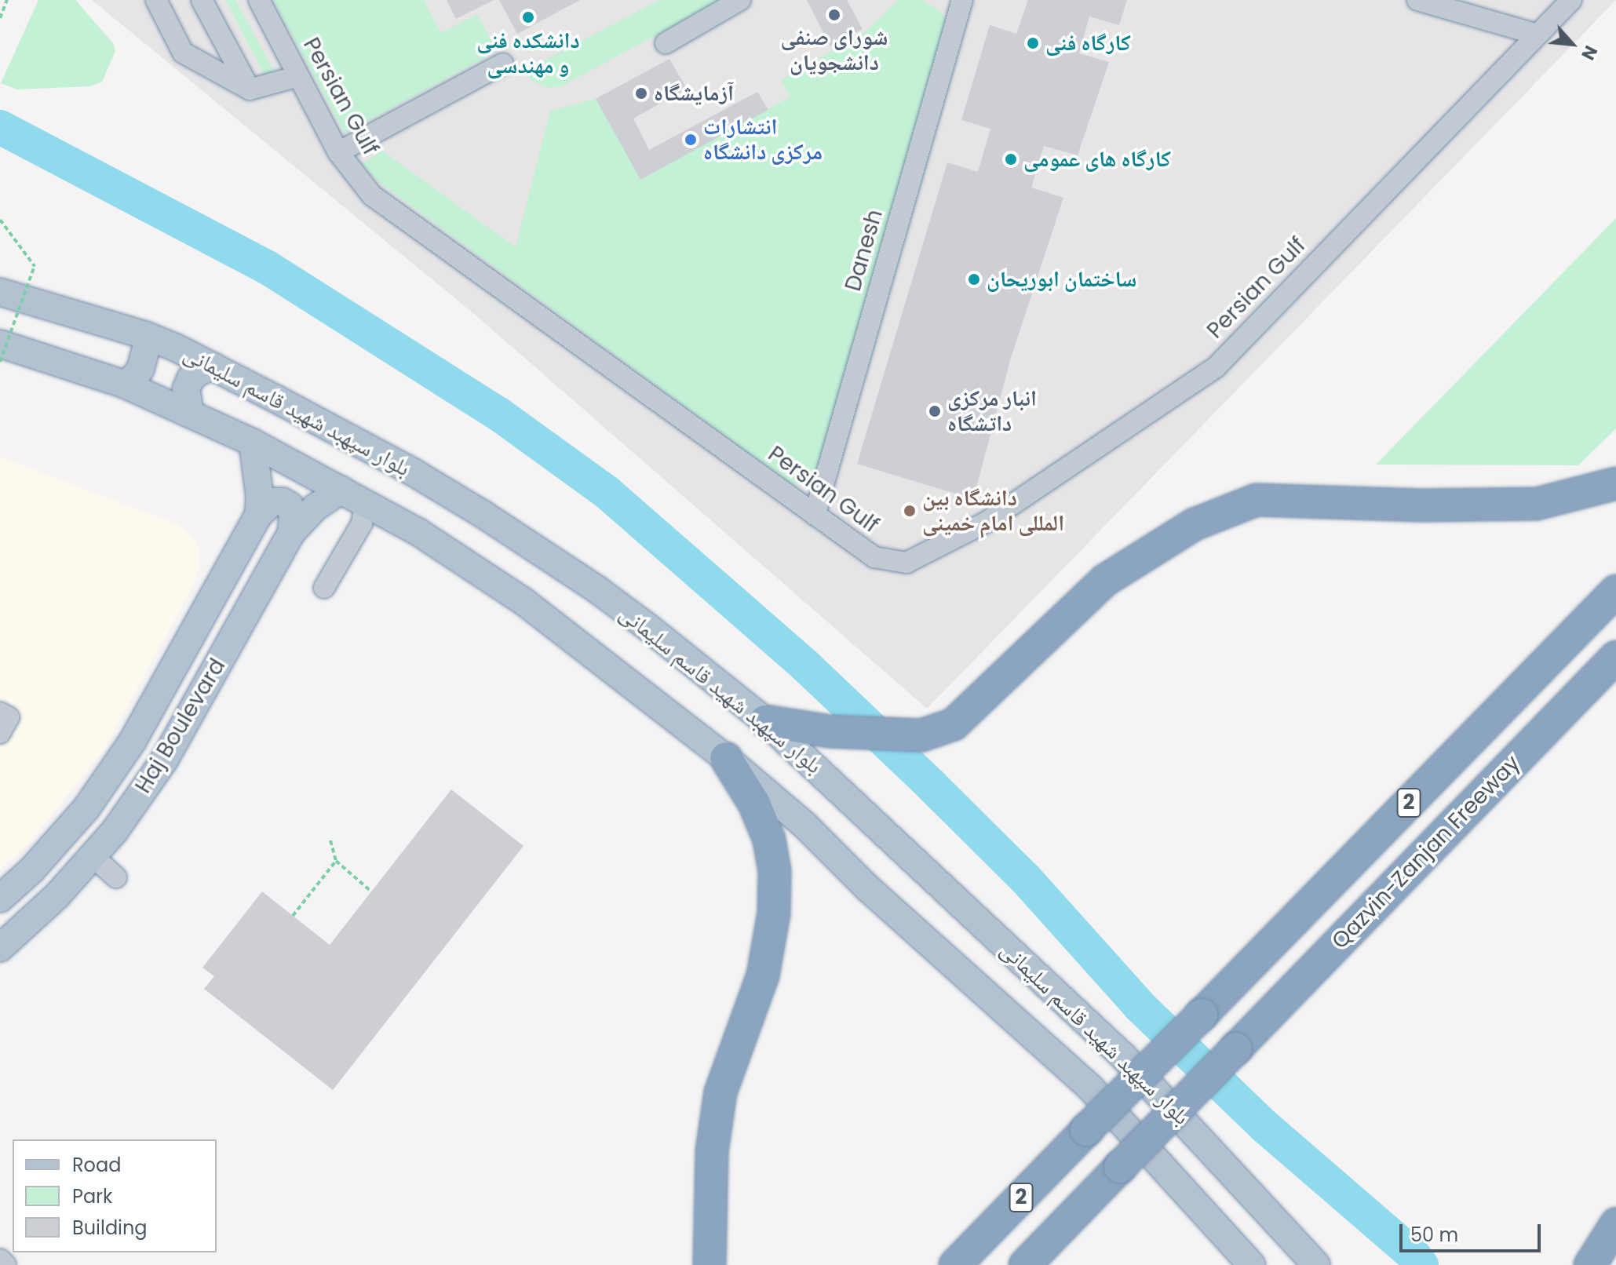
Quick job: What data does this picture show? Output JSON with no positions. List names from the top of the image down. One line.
{"streets":{"highway":["2","Qazvin-Zanjan Freeway"],"main road":["بلوار سپهبد شهید قاسم سلیمانی","Haj Boulevard"],"street":["Persian Gulf","Danesh"]},"crossings":[["Persian Gulf","Danesh"],["بلوار سپهبد شهید قاسم سلیمانی","Haj Boulevard"]],"places":["شورای صنفی دانشجویان","دانشکده فنی و مهندسی","کارگاه فنی","آزمایشگاه","انتشارات مرکزی دانشگاه","کارگاه های عمومی","ساختمان ابوریحان","انبار مرکزی داتشگاه","دانشگاه بین المللی امام خمینی"],"legend":["Road","Park","Building"],"scale_bar":"50 m","north":"bottom right"}
